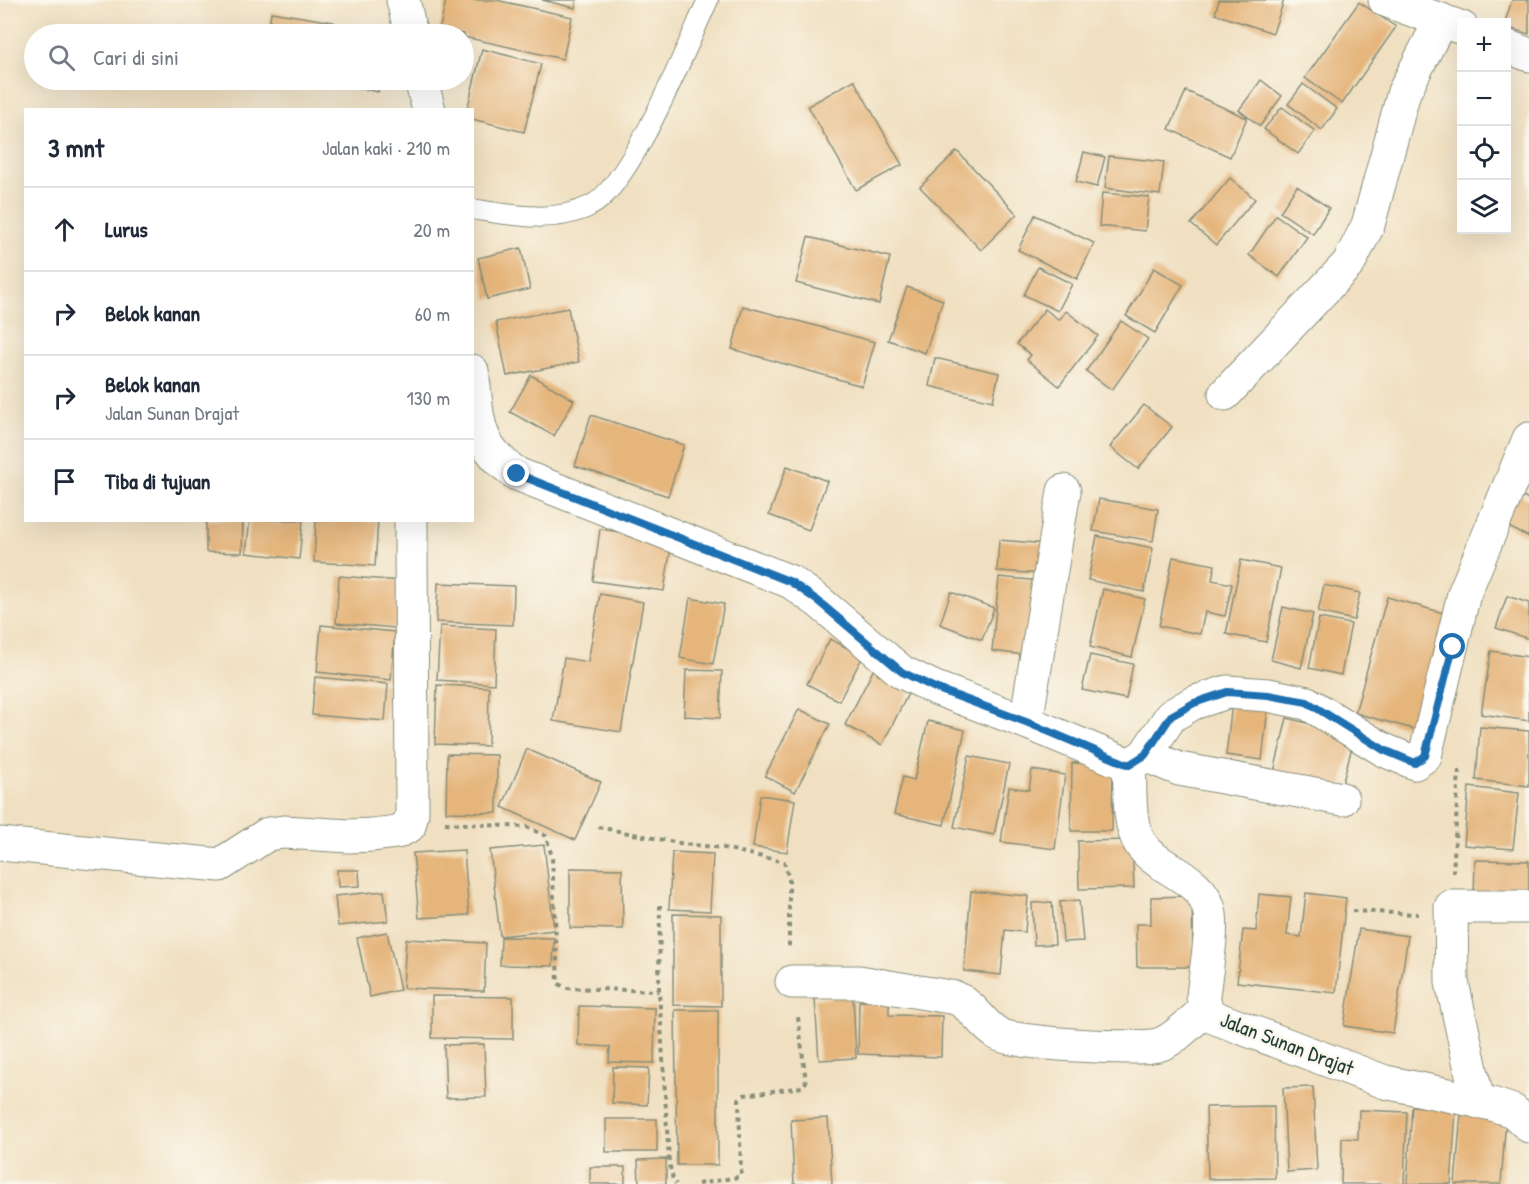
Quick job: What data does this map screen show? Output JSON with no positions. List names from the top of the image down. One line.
{"streets":{"street":["Jalan Sunan Drajat"]},"page":{"map_buttons":["+","−"],"search":"Cari di sini","heading":["3 mnt","Jalan kaki · 210 m"],"list":[["Lurus","20 m"],["Belok kanan","60 m"],["Belok kanan","Jalan Sunan Drajat","130 m"],"Tiba di tujuan"]}}
